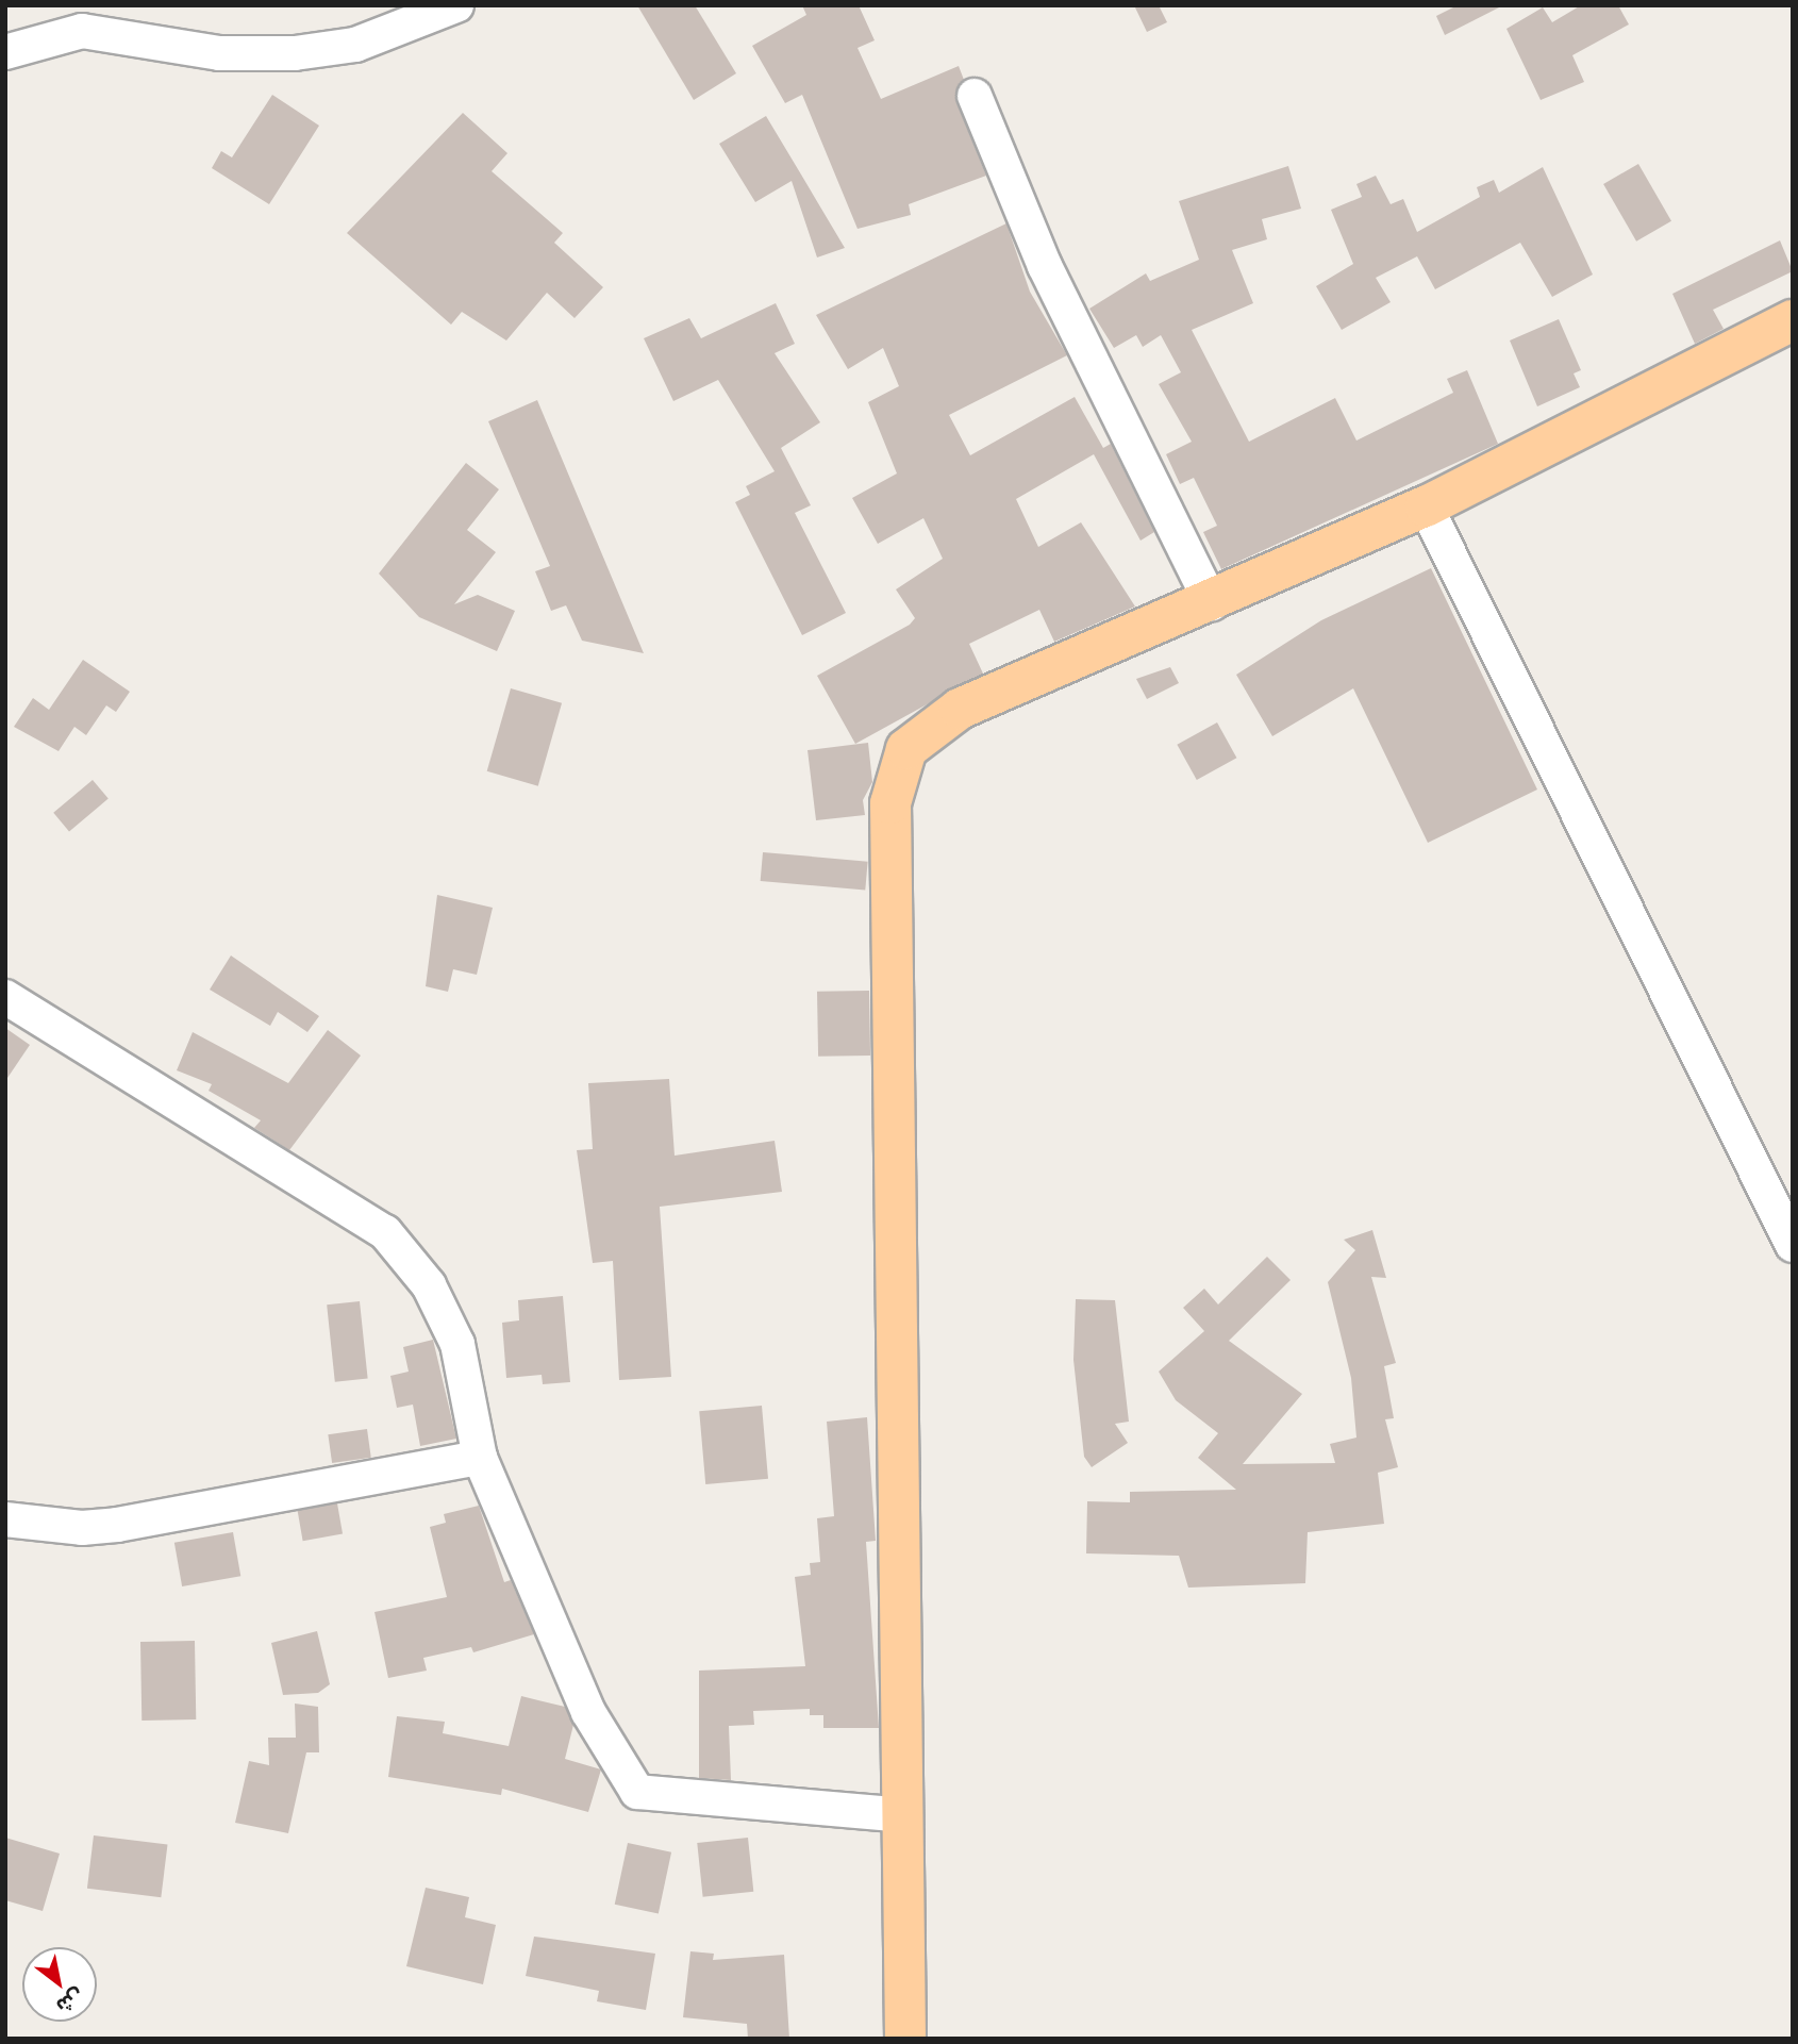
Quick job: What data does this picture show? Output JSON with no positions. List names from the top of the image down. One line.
{"north":"bottom right"}
